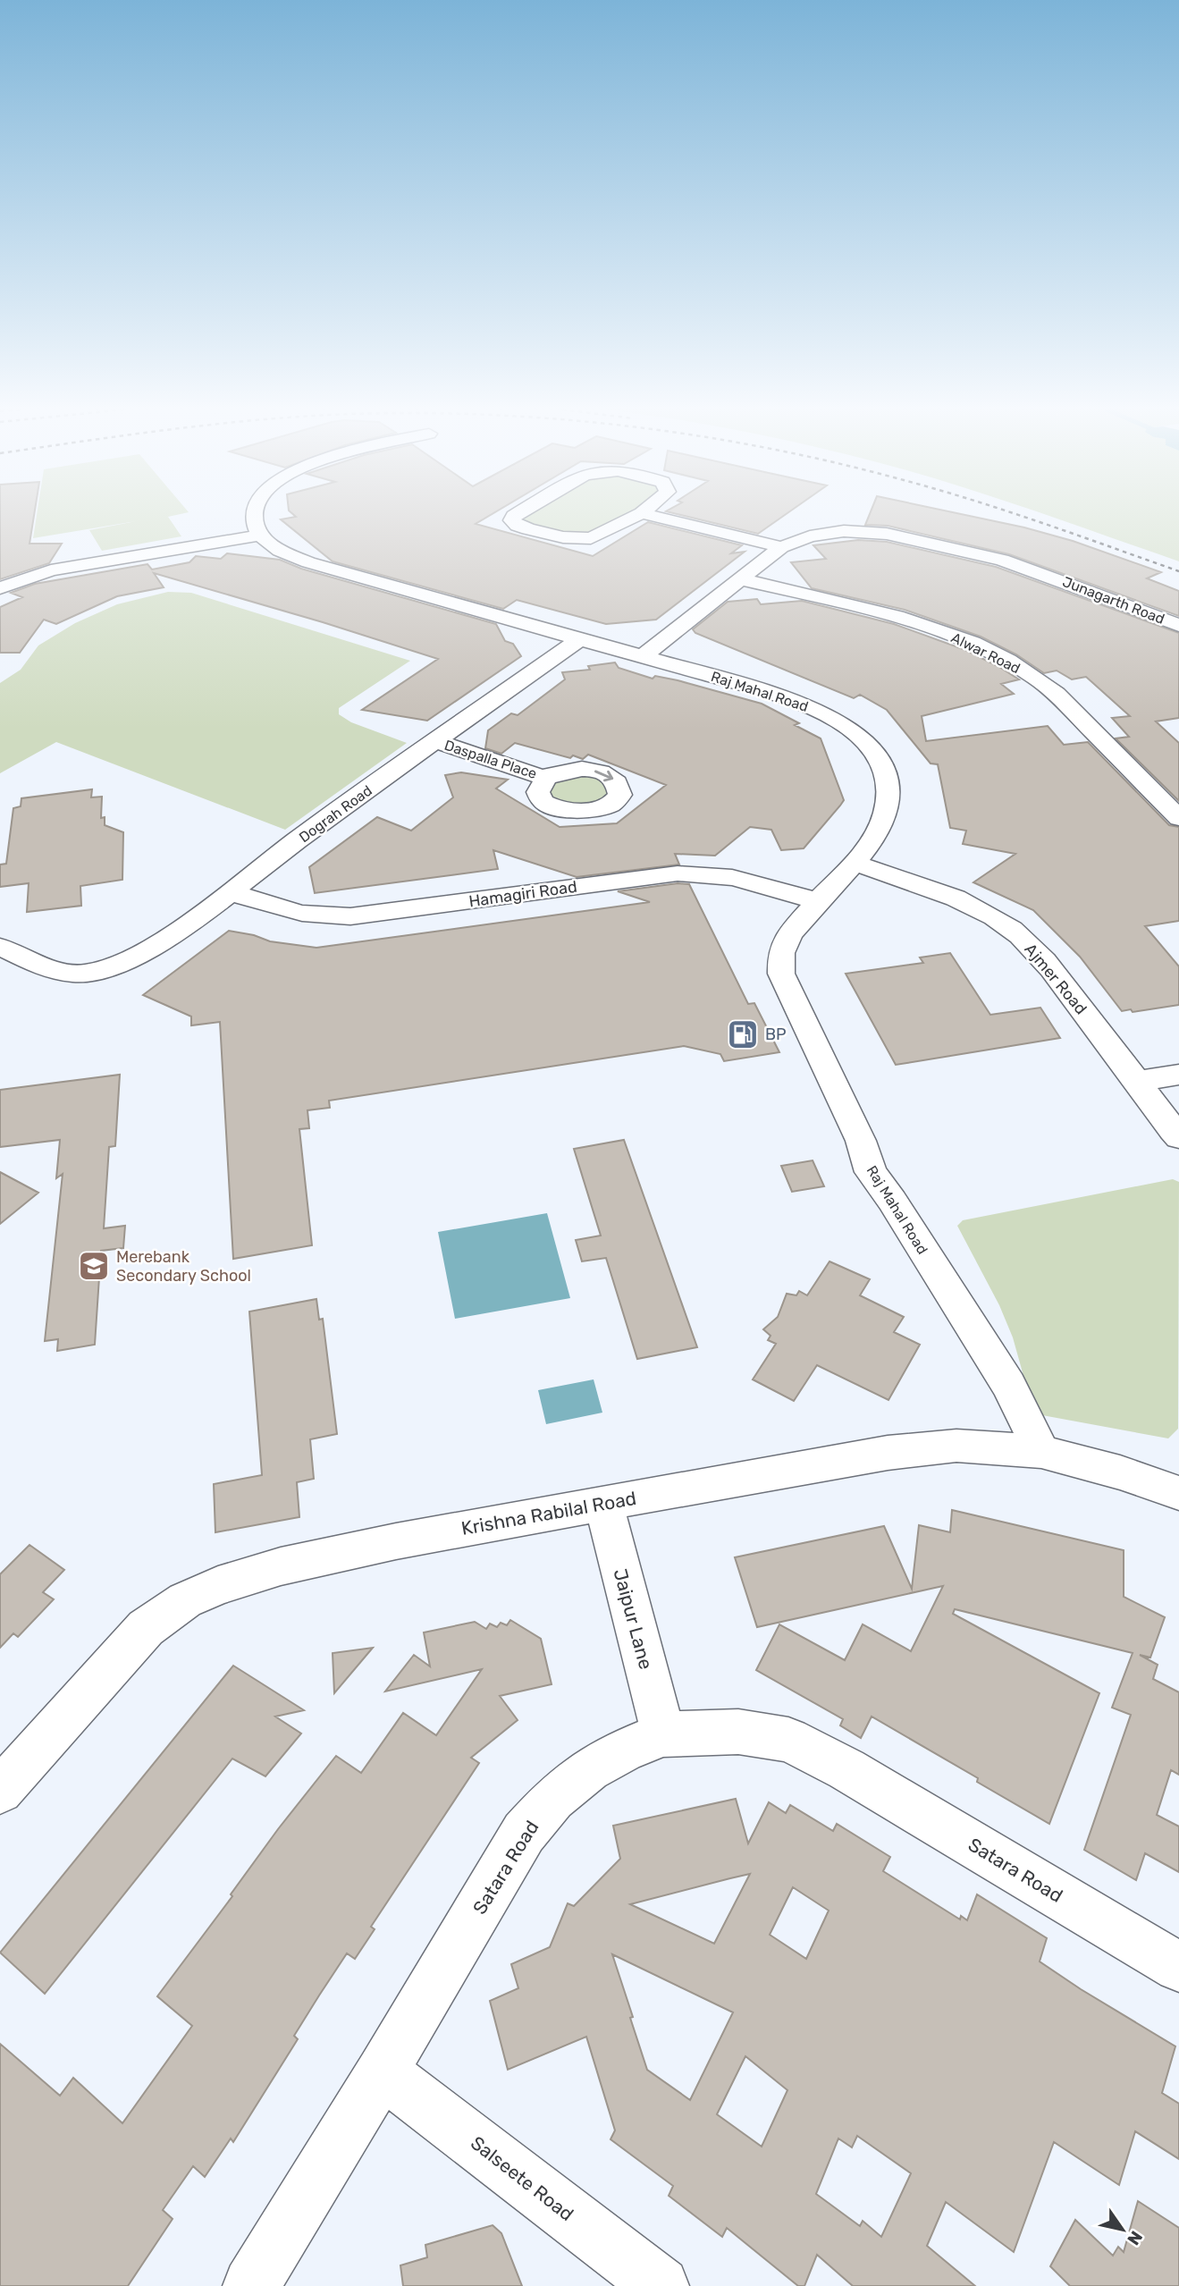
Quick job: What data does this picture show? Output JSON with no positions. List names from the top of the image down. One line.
{"streets":{"street":["Junagarth Road","Alwar Road","Raj Mahal Road","Daspalla Place","Dograh Road","Hamagiri Road","Ajmer Road","Krishna Rabilal Road","Jaipur Lane","Satara Road","Salseete Road"]},"crossings":[["Junagarth Road","Alwar Road"],["Junagarth Road","Raj Mahal Road"],["Raj Mahal Road","Dograh Road"],["Raj Mahal Road","Hamagiri Road"],["Raj Mahal Road","Ajmer Road"],["Raj Mahal Road","Krishna Rabilal Road"],["Daspalla Place","Dograh Road"],["Dograh Road","Hamagiri Road"],["Krishna Rabilal Road","Jaipur Lane"],["Jaipur Lane","Satara Road"],["Satara Road","Salseete Road"]],"places":{"fuel station":["BP"],"school or university":["Merebank Secondary School"]},"north":"bottom right"}
